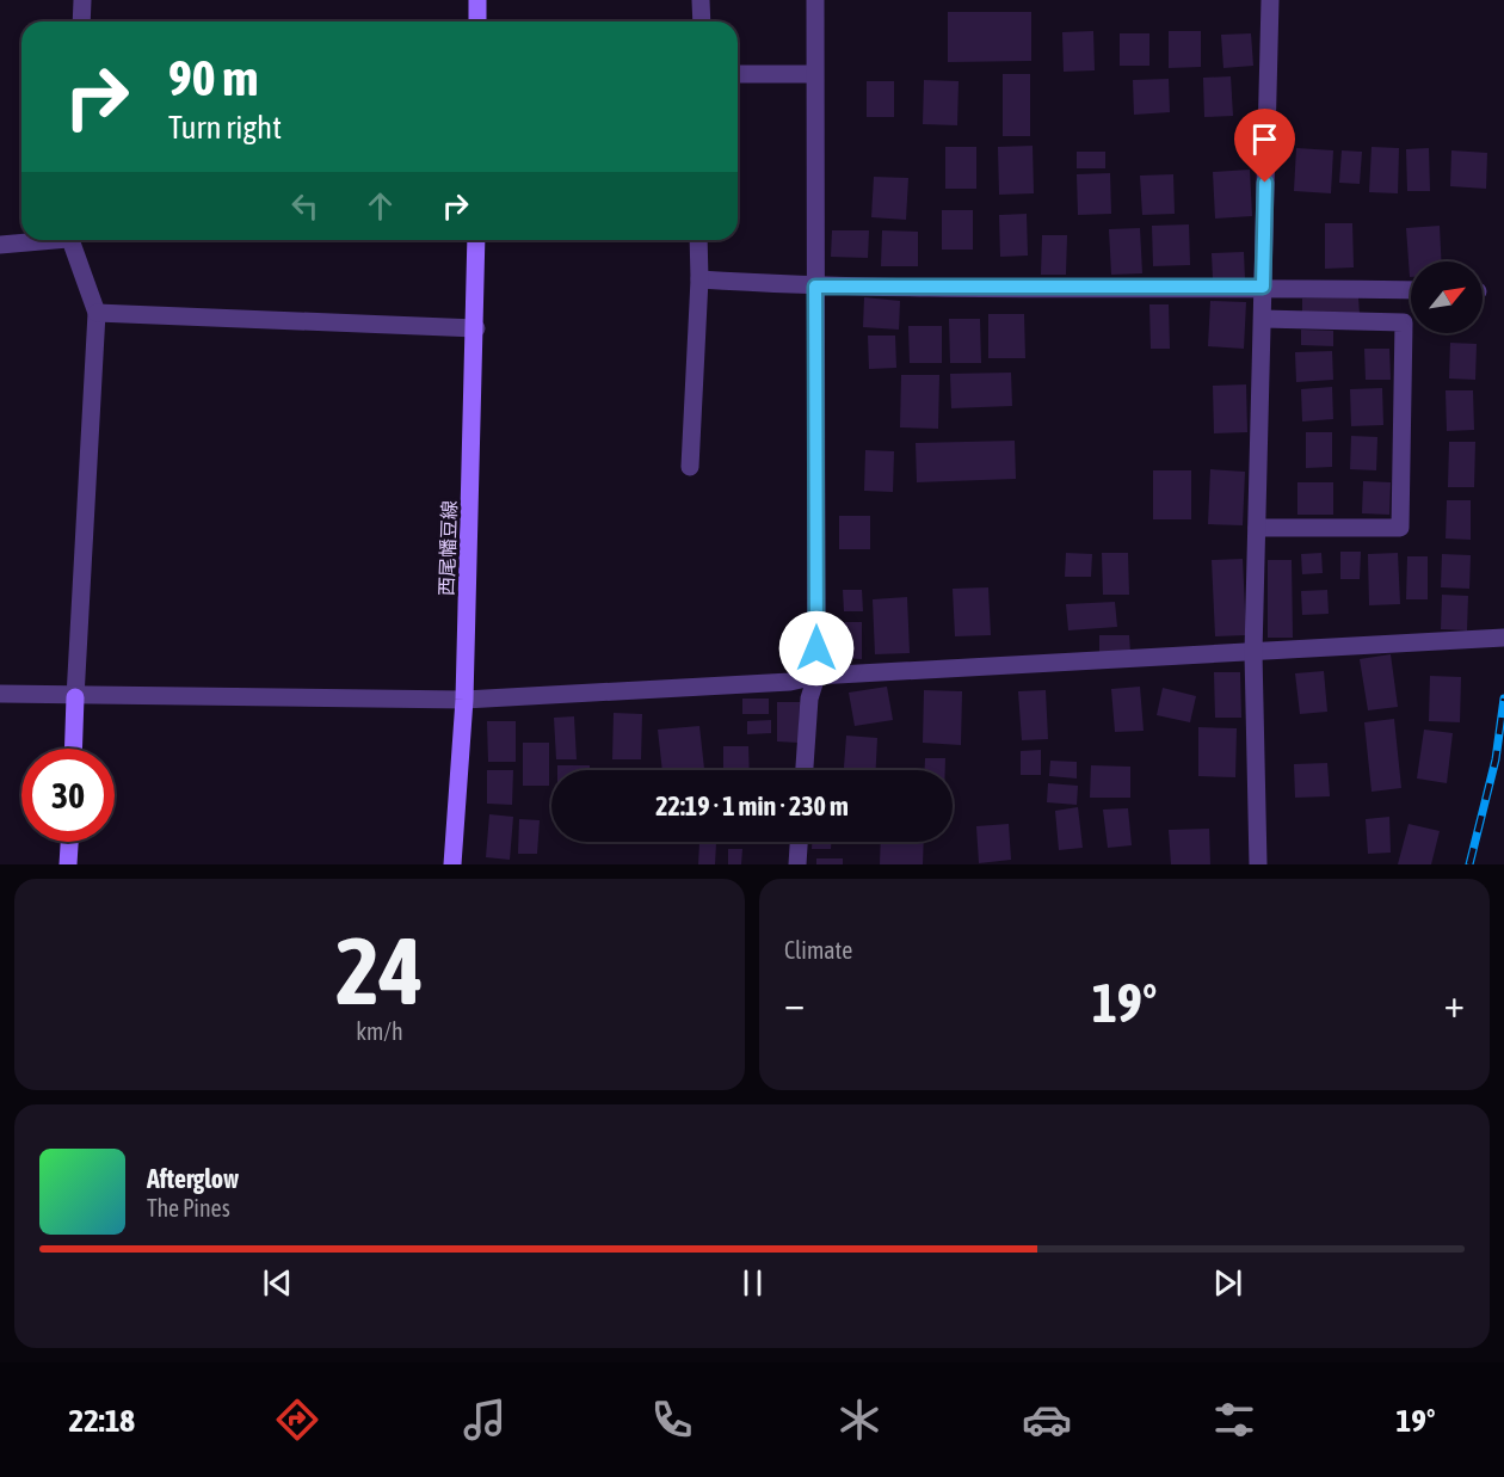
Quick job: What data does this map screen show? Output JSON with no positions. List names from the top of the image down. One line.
{"streets":{"main road":["西尾幡豆線"]},"north":"top right","page":{"turn":["90 m","Turn right"],"limit":"30","trip":"22:19 · 1 min · 230 m","tile":[["24","km/h"],"Climate"],"heat":["−","19°","+"],"song":["Afterglow","The Pines"],"tabs":["22:18","19°"]}}
